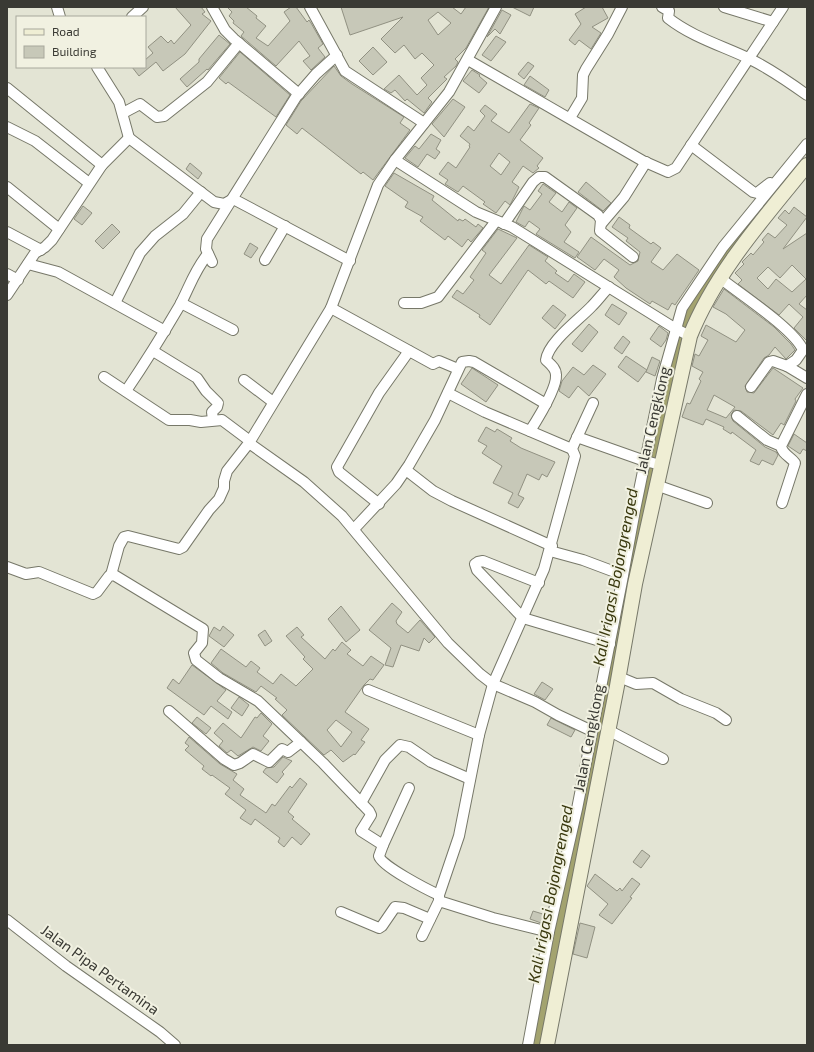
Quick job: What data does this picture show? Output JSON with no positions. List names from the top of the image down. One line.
{"streets":{"main road":["Jalan Cengklong"],"street":["Jalan Pipa Pertamina"]},"water":["Kali Irigasi Bojongrenged"],"legend":["Road","Building"]}
